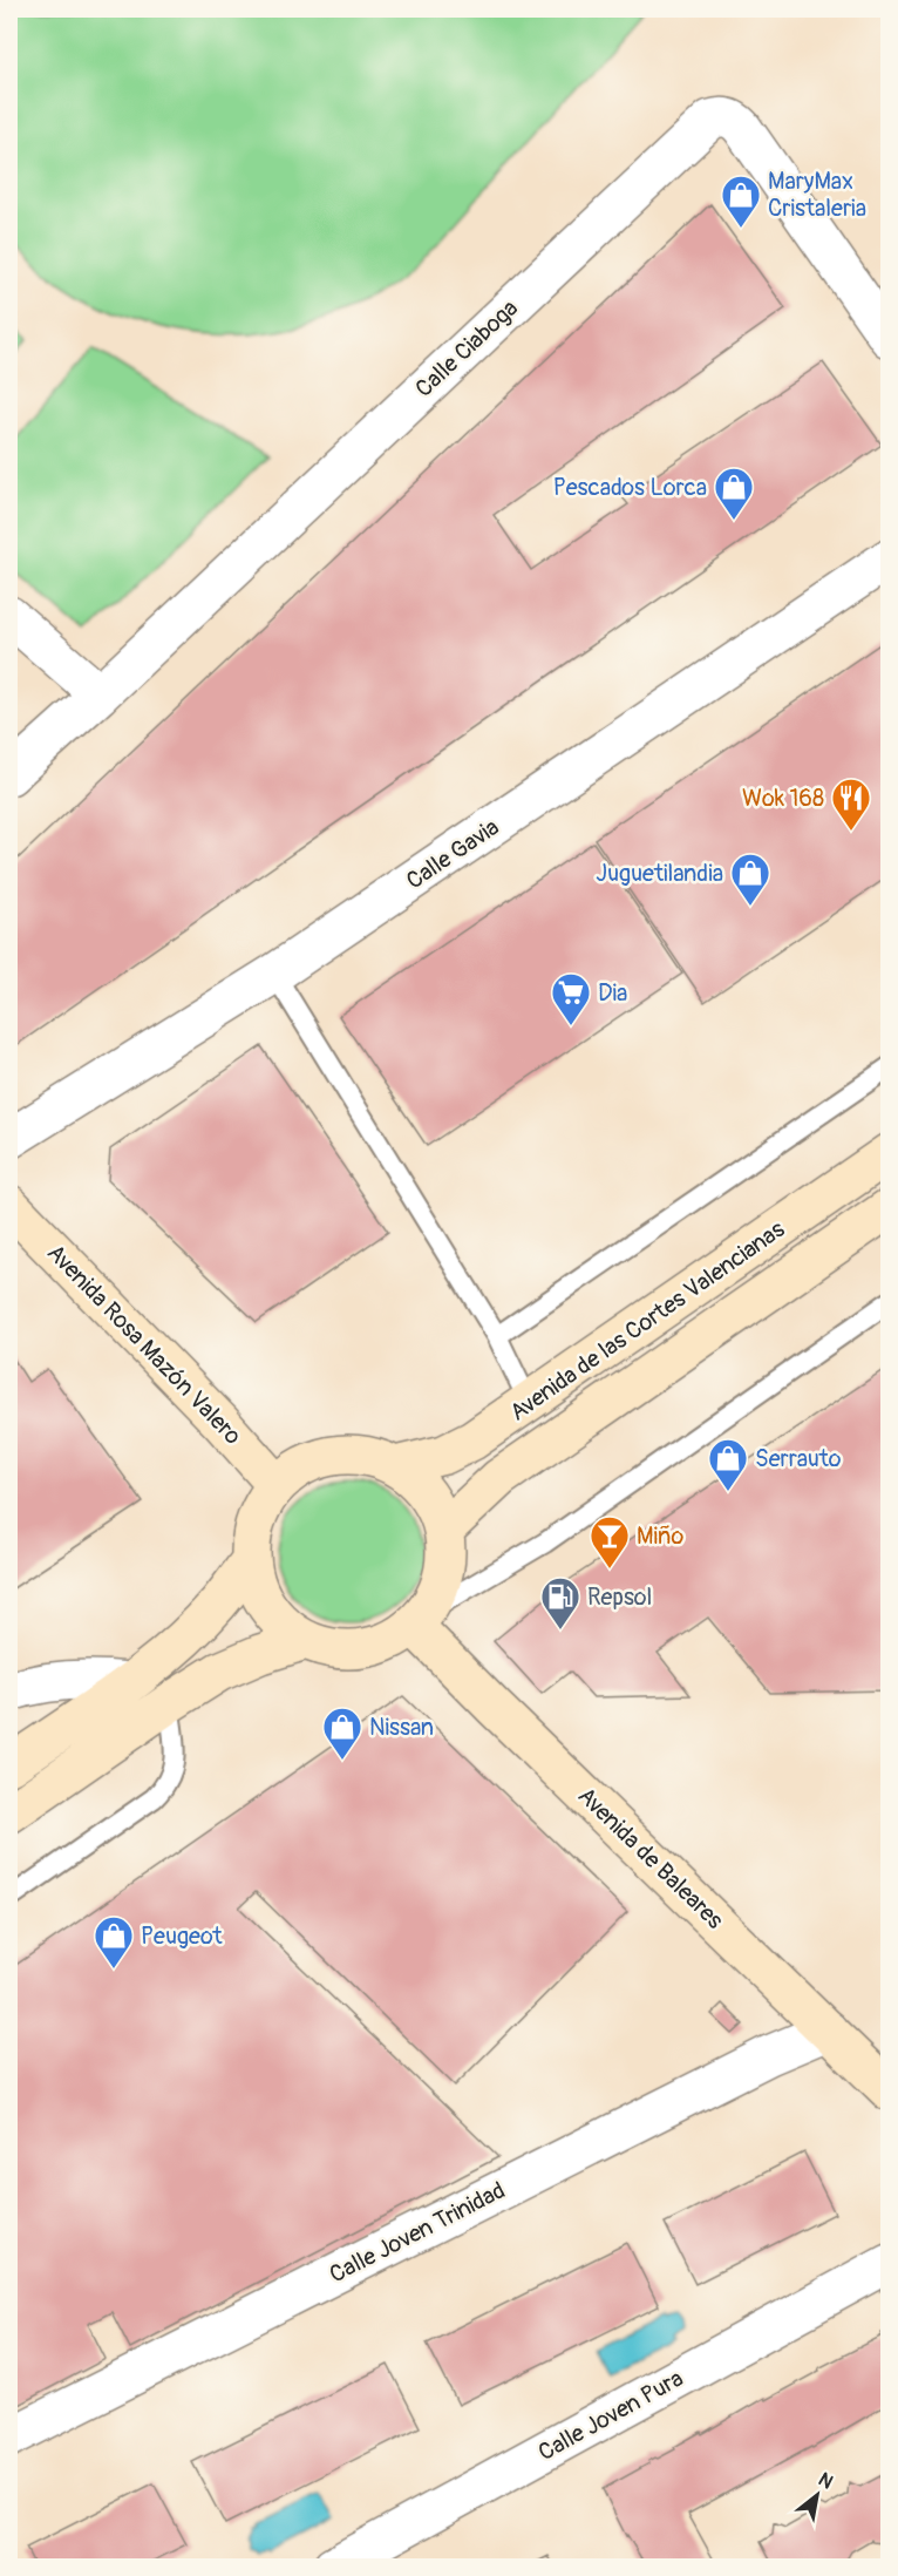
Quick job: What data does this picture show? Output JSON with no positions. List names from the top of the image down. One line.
{"streets":{"main road":["Avenida de las Cortes Valencianas","Avenida Rosa Mazón Valero","Avenida de Baleares"],"street":["Calle Ciaboga","Calle Gavia","Calle Joven Trinidad","Calle Joven Pura"]},"crossings":[["Avenida de las Cortes Valencianas","Avenida Rosa Mazón Valero"],["Avenida de las Cortes Valencianas","Avenida de Baleares"],["Avenida Rosa Mazón Valero","Avenida de Baleares"],["Avenida de Baleares","Calle Joven Trinidad"]],"places":{"shop":["MaryMax Cristaleria","Pescados Lorca","Juguetilandia","Serrauto","Nissan","Peugeot"],"restaurant":["Wok 168"],"supermarket":["Dia"],"bar":["Miño"],"fuel station":["Repsol"]},"north":"top right"}
